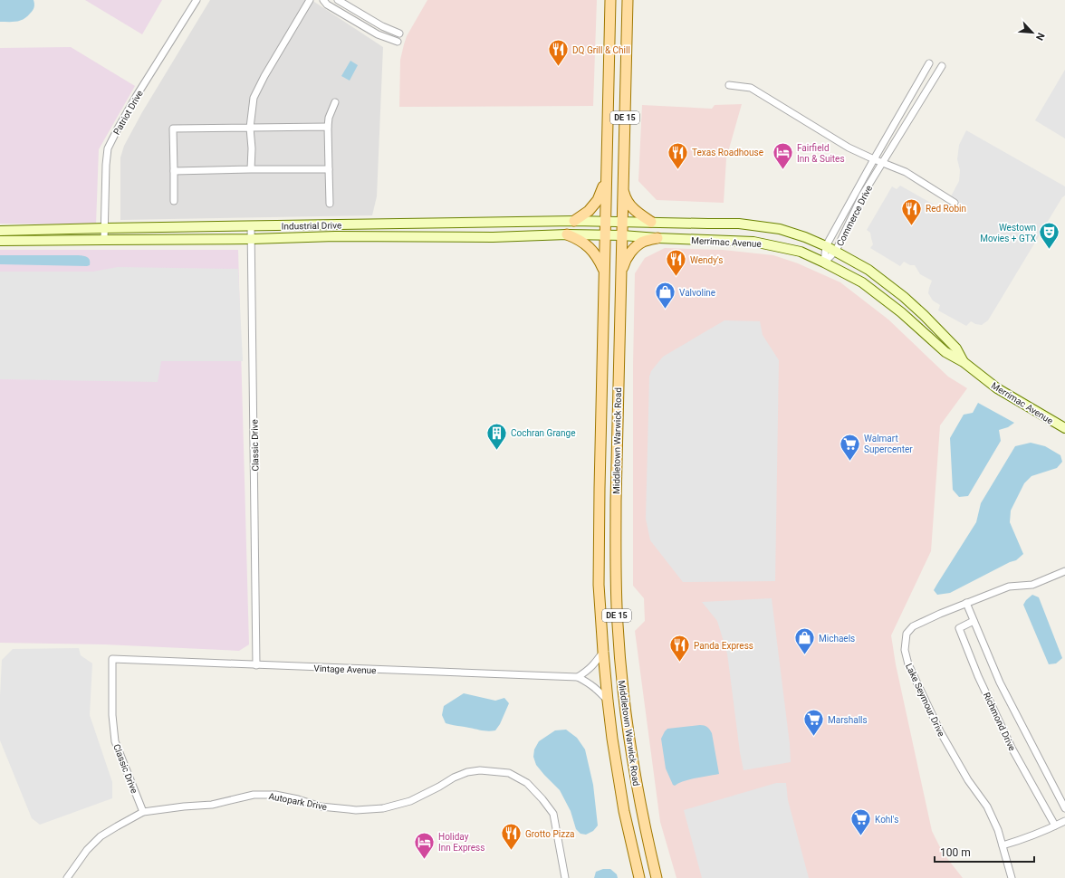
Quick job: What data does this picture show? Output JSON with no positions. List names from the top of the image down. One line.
{"streets":{"main road":["DE 15","Middletown Warwick Road"],"street":["Patriot Drive","Commerce Drive","Industrial Drive","Merrimac Avenue","Classic Drive","Vintage Avenue","Lake Seymour Drive","Richmond Drive","Autopark Drive"]},"crossings":[["Patriot Drive","Industrial Drive"],["Commerce Drive","Merrimac Avenue"],["Industrial Drive","Merrimac Avenue"],["Industrial Drive","Middletown Warwick Road"],["Industrial Drive","Classic Drive"],["Merrimac Avenue","Middletown Warwick Road"],["Middletown Warwick Road","Vintage Avenue"],["Classic Drive","Vintage Avenue"],["Classic Drive","Autopark Drive"],["Lake Seymour Drive","Richmond Drive"]],"places":{"restaurant":["DQ Grill & Chill","Texas Roadhouse","Red Robin","Wendy's","Panda Express","Grotto Pizza"],"hotel":["Fairfield Inn & Suites","Holiday Inn Express"],"theatre":["Westown Movies + GTX"],"shop":["Valvoline","Michaels"],"building":["Cochran Grange"],"supermarket":["Walmart Supercenter","Marshalls","Kohl's"]},"scale_bar":"100 m","north":"bottom right"}
